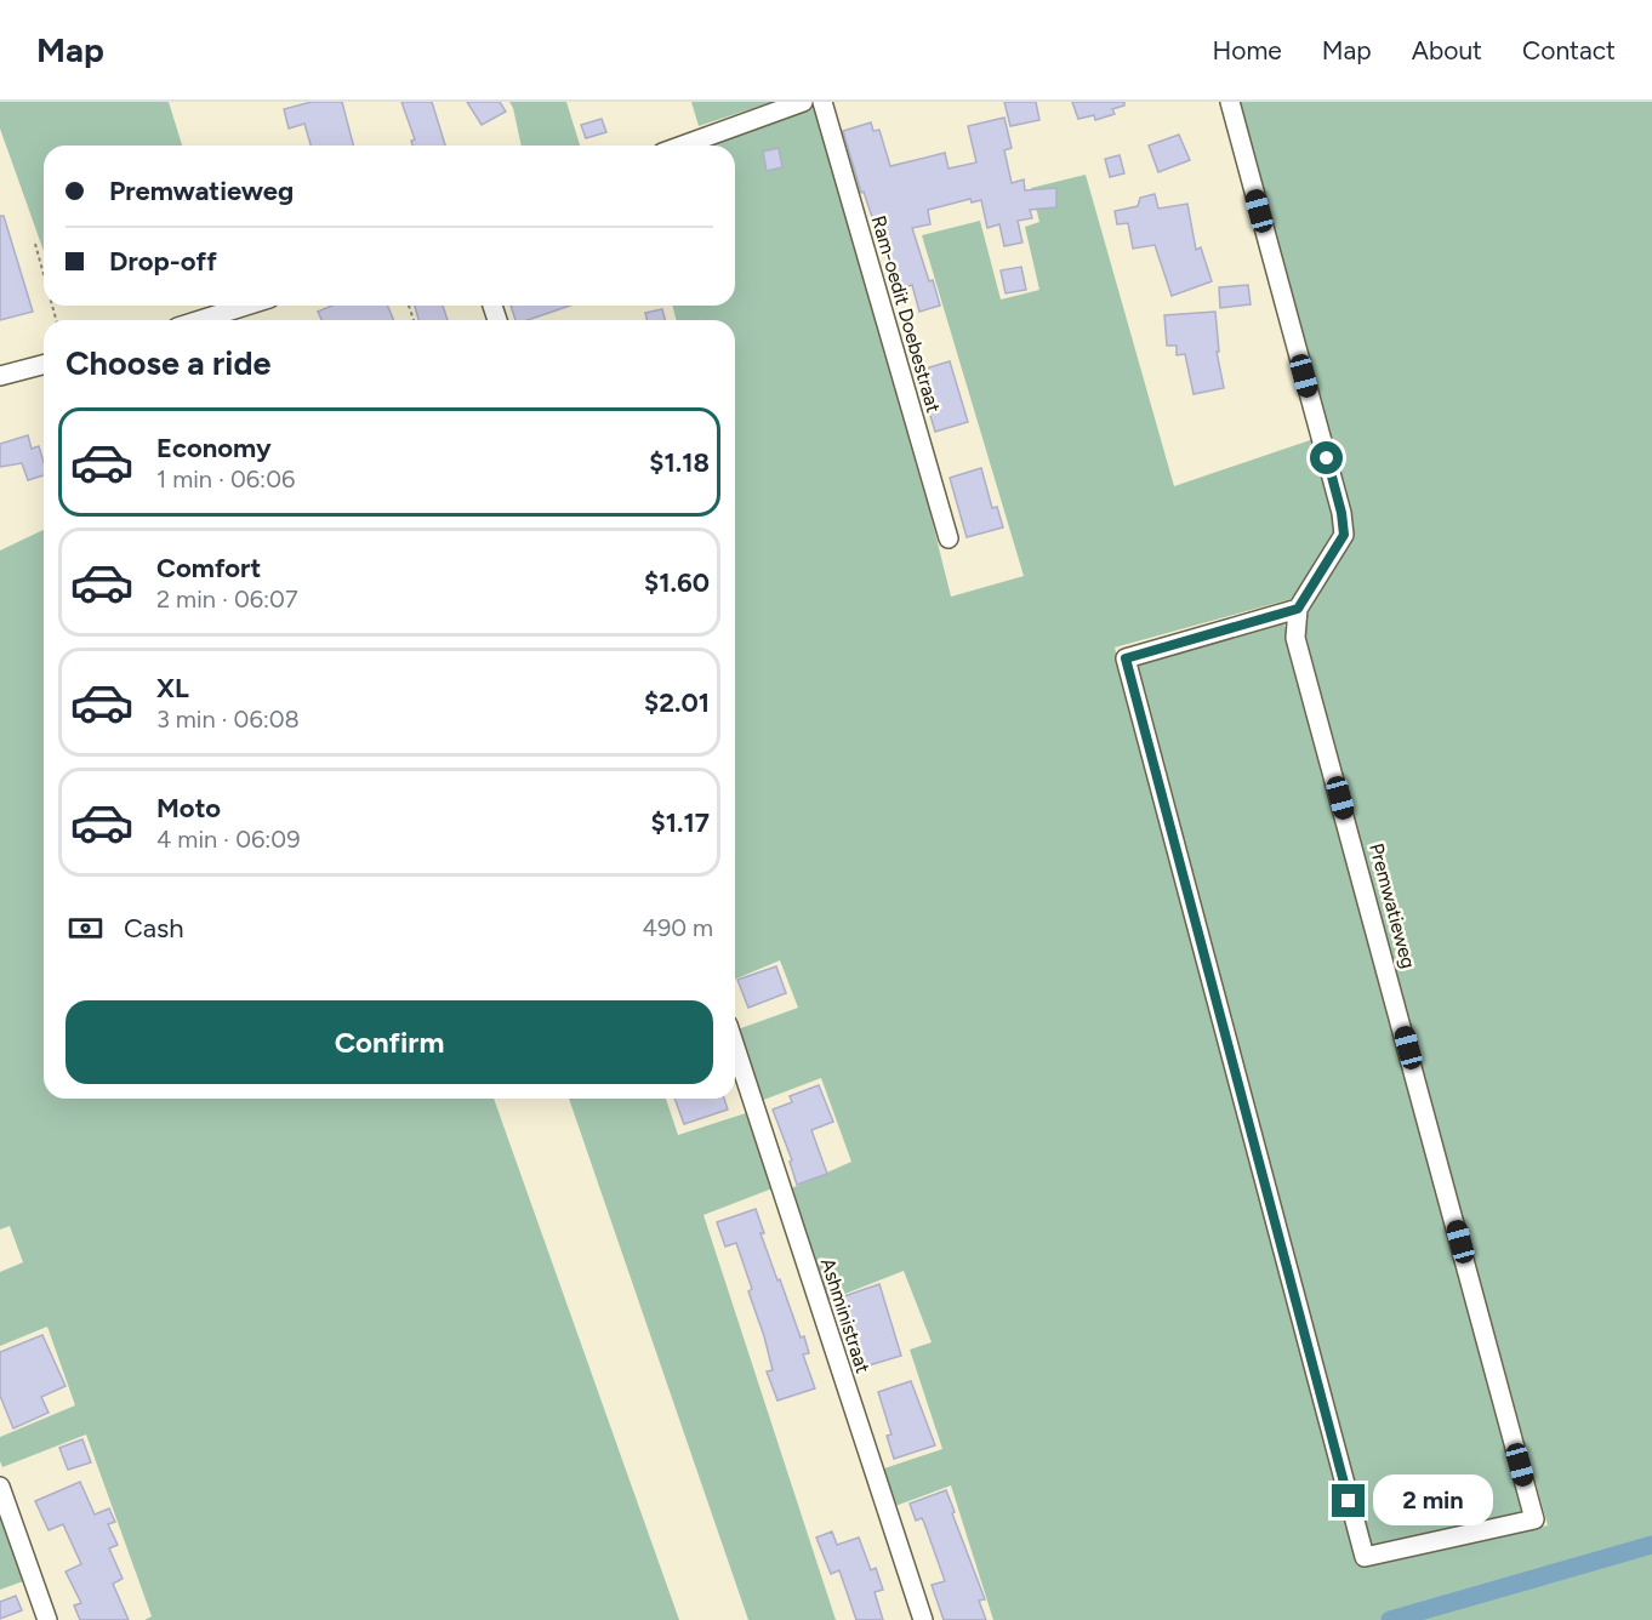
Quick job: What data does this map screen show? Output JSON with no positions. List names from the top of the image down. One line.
{"streets":{"street":["Ram-oedit Doebestraat","Premwatieweg","Ashministraat"]},"page":{"header":"Map","nav":["Home","Map","About","Contact"],"banner":["Premwatieweg","Drop-off"],"heading":"Choose a ride","list":[{"name":"Economy","note":"1 min · 06:06","value":"$1.18"},{"name":"Comfort","note":"2 min · 06:07","value":"$1.60"},{"name":"XL","note":"3 min · 06:08","value":"$2.01"},{"name":"Moto","note":"4 min · 06:09","value":"$1.17"}],"pay":["Cash","490 m"],"buttons":"Confirm","bubble":"2 min"}}
